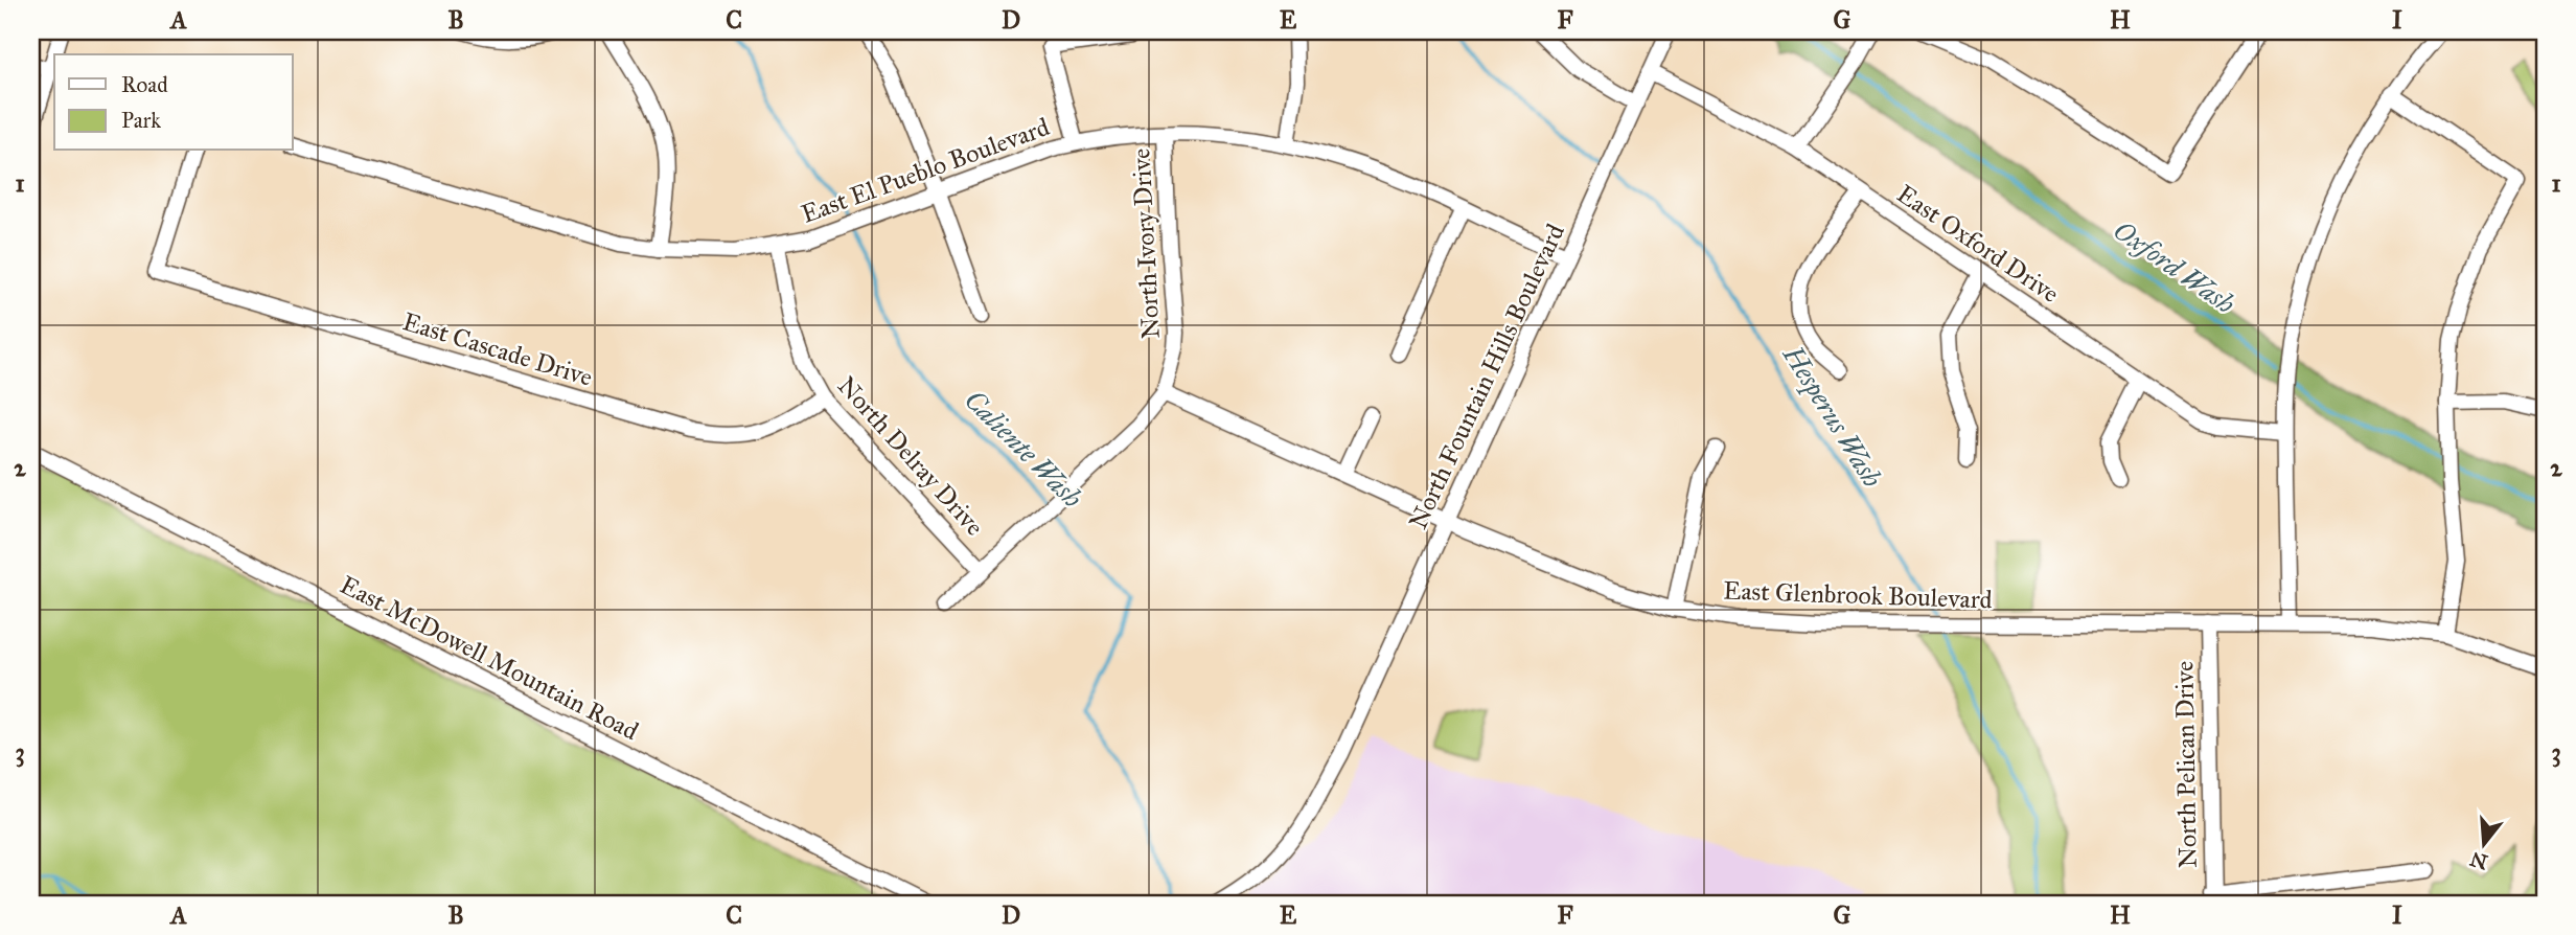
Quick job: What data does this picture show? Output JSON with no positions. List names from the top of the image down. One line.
{"streets":{"street":["East El Pueblo Boulevard","North Ivory Drive","East Oxford Drive","East Cascade Drive","North Fountain Hills Boulevard","North Delray Drive","East Glenbrook Boulevard","East McDowell Mountain Road","North Pelican Drive"]},"crossings":[["East El Pueblo Boulevard","North Ivory Drive"],["East El Pueblo Boulevard","North Fountain Hills Boulevard"],["East El Pueblo Boulevard","North Delray Drive"],["North Ivory Drive","North Delray Drive"],["North Ivory Drive","East Glenbrook Boulevard"],["East Oxford Drive","North Fountain Hills Boulevard"],["East Cascade Drive","North Delray Drive"],["North Fountain Hills Boulevard","East Glenbrook Boulevard"],["East Glenbrook Boulevard","North Pelican Drive"]],"water":["Oxford Wash","Hesperus Wash","Caliente Wash"],"legend":["Road","Park"],"north":"bottom","grid":{"columns":["A","B","C","D","E","F","G","H","I"],"rows":["1","2","3"]}}
